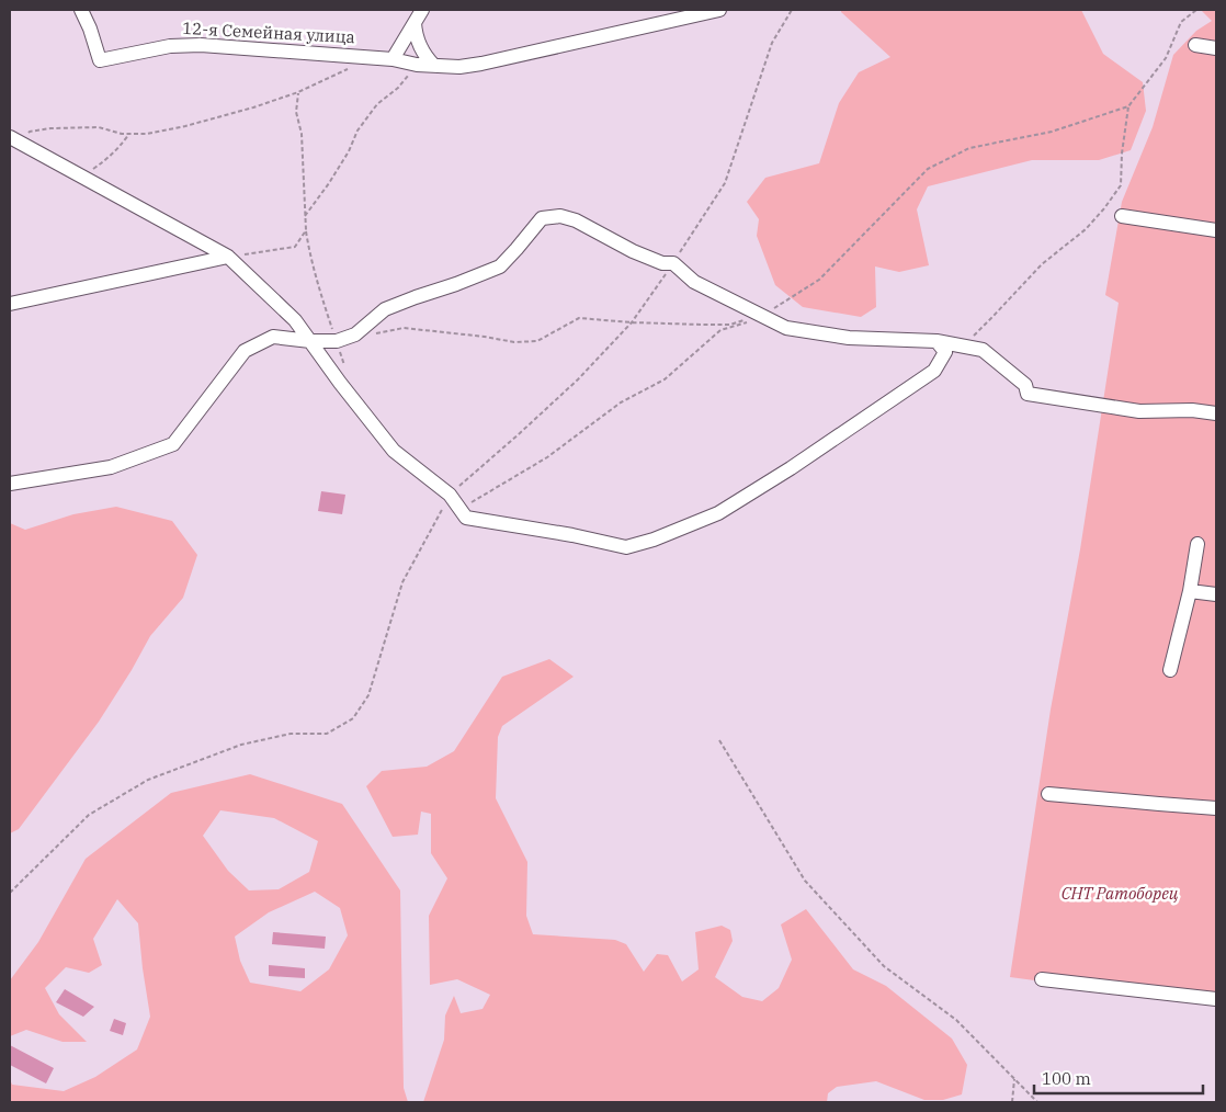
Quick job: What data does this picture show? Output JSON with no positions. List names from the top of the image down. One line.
{"streets":{"street":["12-я Семейная улица"]},"parks":["СНТ Ратоборец"],"scale_bar":"100 m"}
